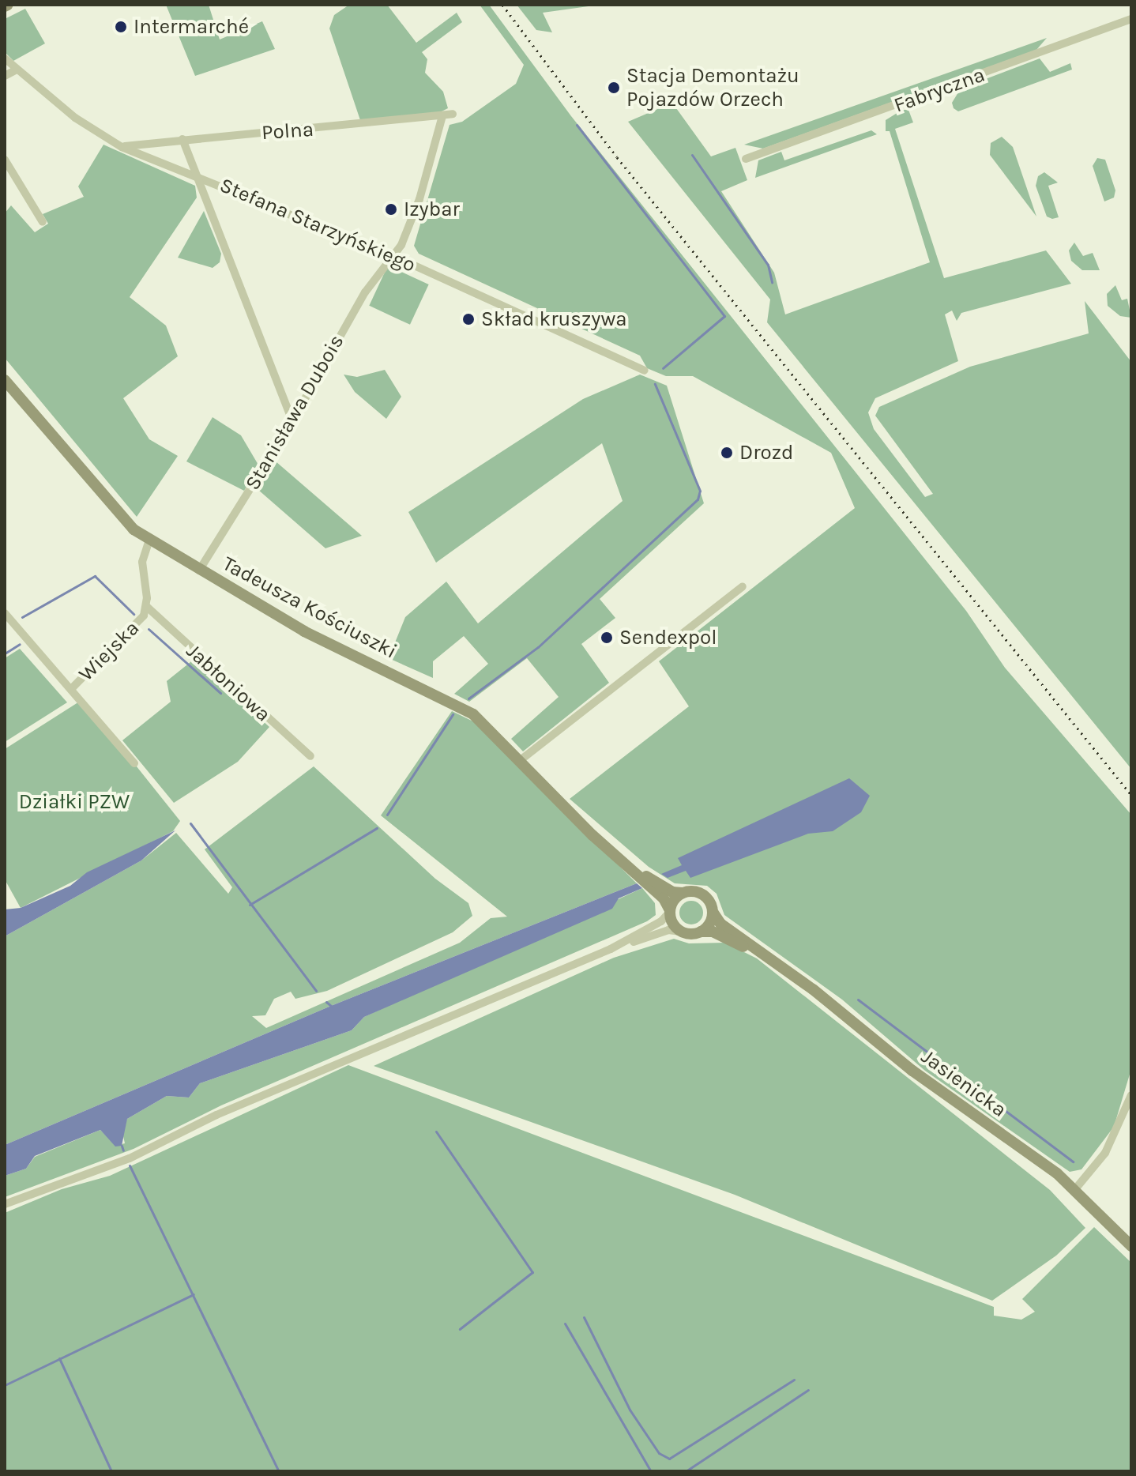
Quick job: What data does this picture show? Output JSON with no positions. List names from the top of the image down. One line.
{"streets":{"main road":["Tadeusza Kościuszki","Jasienicka"],"street":["Fabryczna","Polna","Stefana Starzyńskiego","Stanisława Dubois","Wiejska","Jabłoniowa"]},"crossings":[["Polna","Stefana Starzyńskiego"],["Polna","Stanisława Dubois"],["Stefana Starzyńskiego","Stanisława Dubois"],["Stanisława Dubois","Tadeusza Kościuszki"],["Tadeusza Kościuszki","Wiejska"],["Wiejska","Jabłoniowa"]],"parks":["Działki PZW"],"places":["Intermarché","Stacja Demontażu Pojazdów Orzech","Izybar","Skład kruszywa","Drozd","Sendexpol"]}
